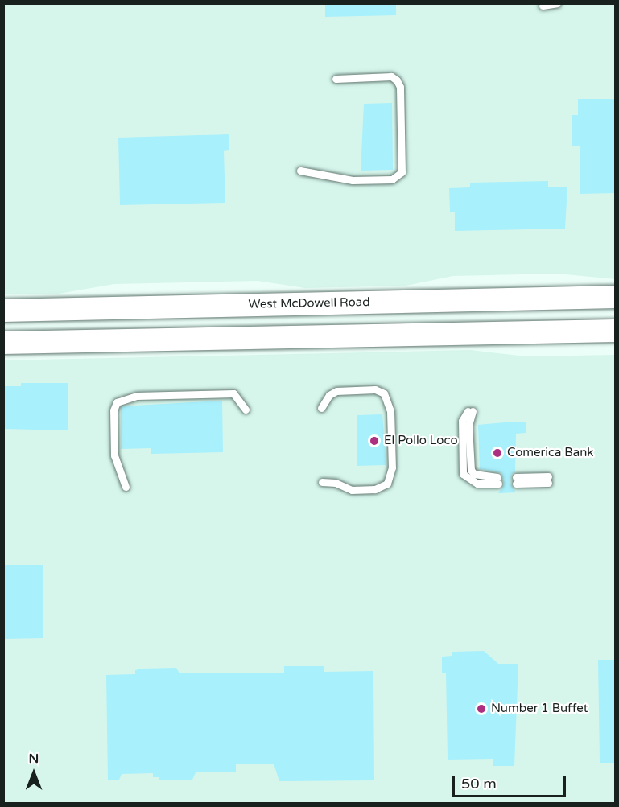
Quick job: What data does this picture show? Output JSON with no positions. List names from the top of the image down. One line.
{"streets":{"main road":["West McDowell Road"]},"places":["El Pollo Loco","Comerica Bank","Number 1 Buffet"],"scale_bar":"50 m","north":"top"}
